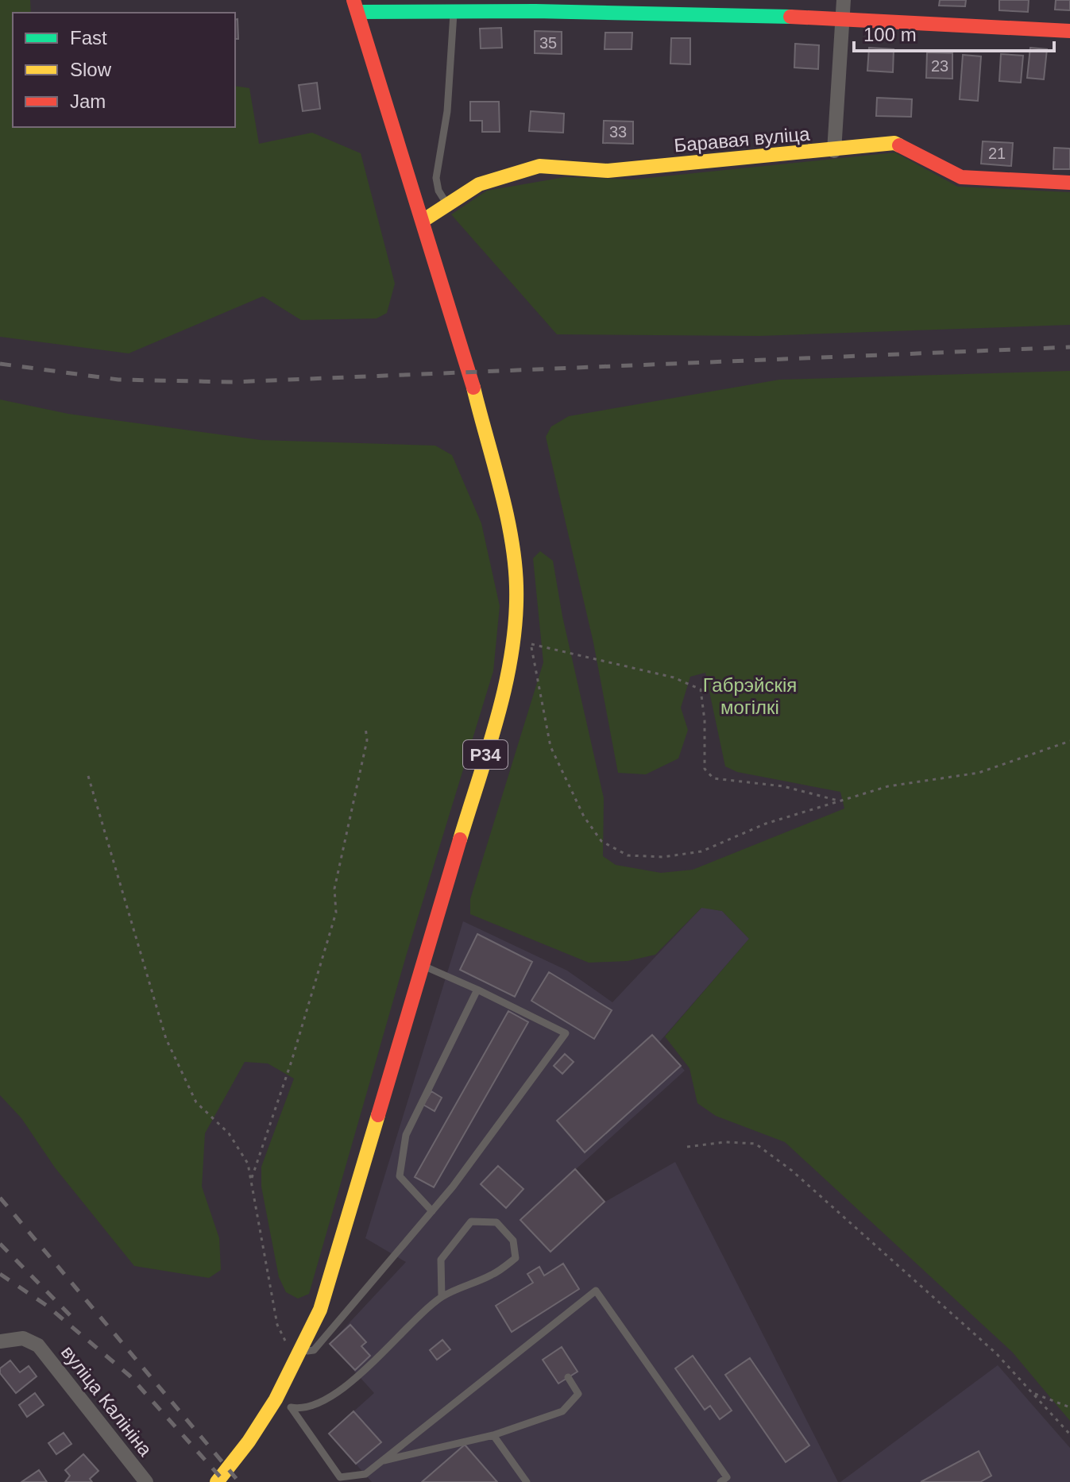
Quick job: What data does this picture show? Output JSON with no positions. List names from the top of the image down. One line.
{"streets":{"main road":["Баравая вуліца","Р34"],"street":["вуліца Калініна"]},"crossings":[["Баравая вуліца","Р34"]],"parks":["Габрэйскія могілкі"],"house_numbers":["35","23","33","21"],"legend":["Fast","Slow","Jam"],"scale_bar":"100 m"}
